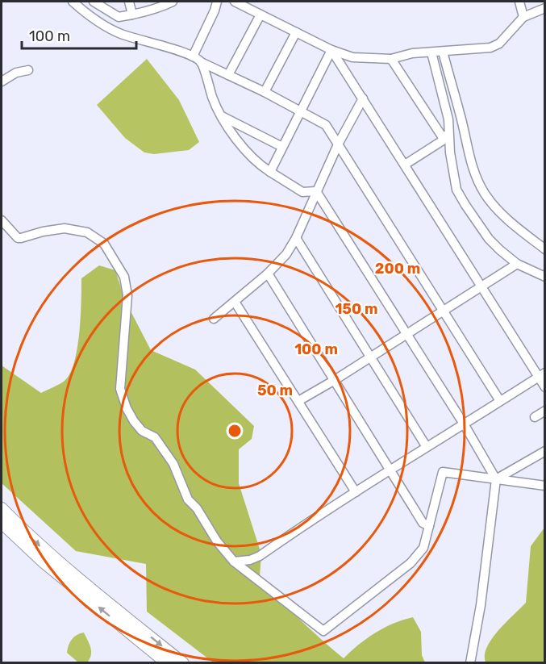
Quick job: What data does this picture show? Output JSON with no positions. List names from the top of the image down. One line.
{"scale_bar":"100 m","rings":["200 m","150 m","100 m","50 m"]}
